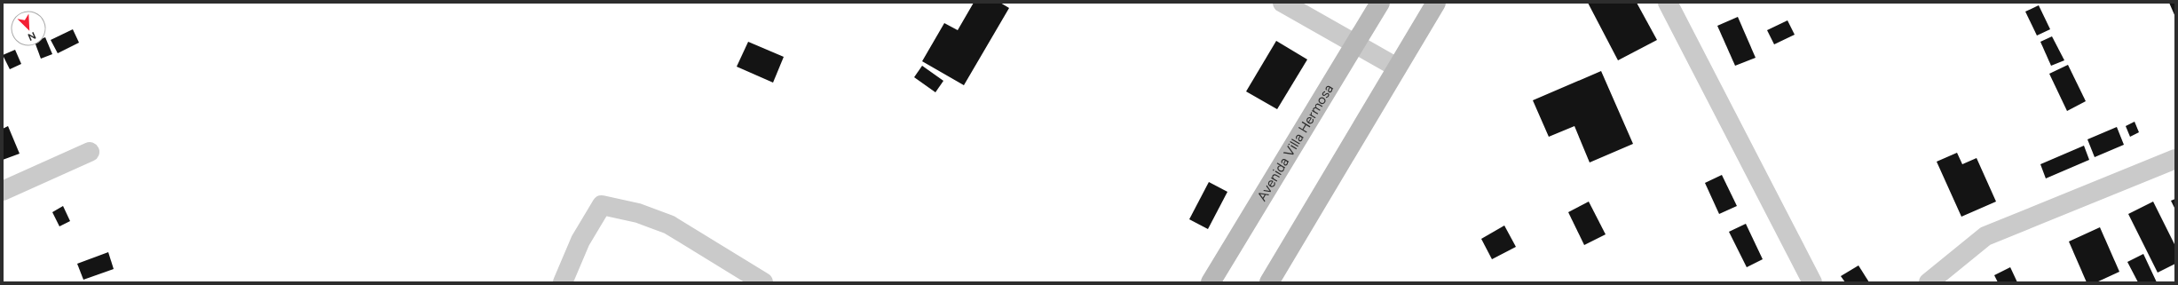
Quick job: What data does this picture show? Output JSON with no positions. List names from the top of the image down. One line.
{"streets":{"street":["Avenida Villa Hermosa"]},"north":"bottom right"}
